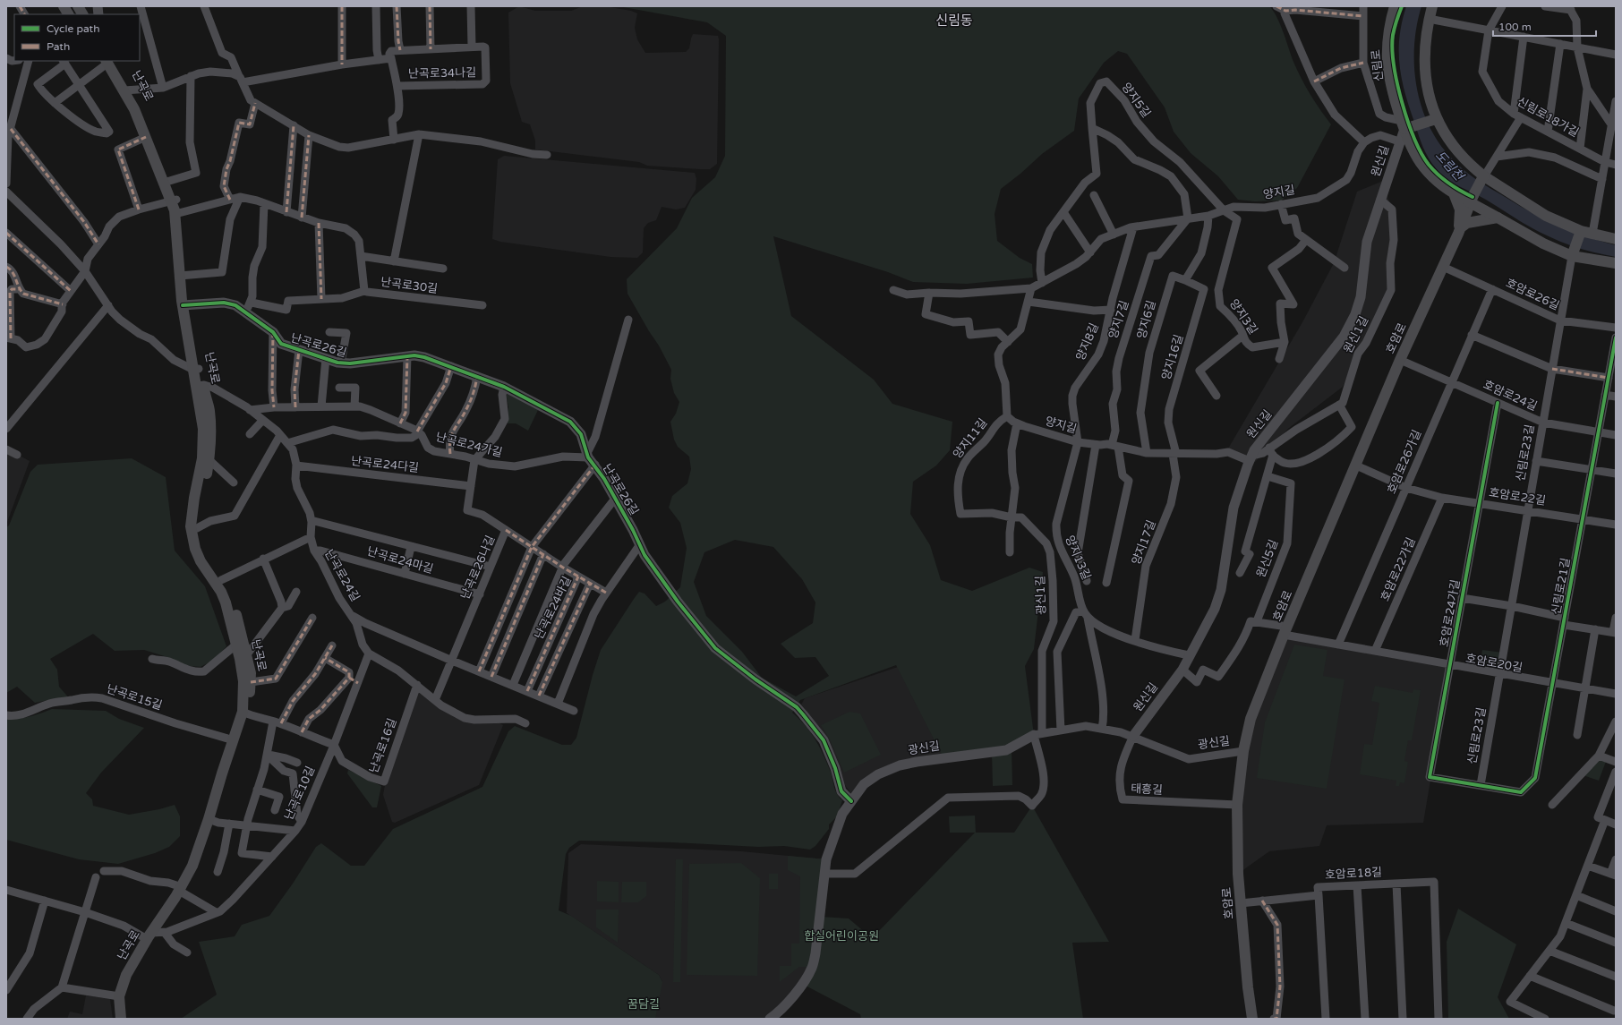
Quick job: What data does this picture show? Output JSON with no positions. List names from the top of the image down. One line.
{"streets":{"main road":["신림로","난곡로","호암로"],"street":["난곡로34나길","양지5길","신림로18가길","원신길","양지길","난곡로30길","호암로26길","양지3길","양지7길","양지6길","원신1길","양지8길","난곡로26길","양지16길","호암로24길","양지11길","난곡로24가길","신림로23길","호암로26가길","난곡로24다길","호암로22길","양지17길","양지13길","원신5길","난곡로24마길","난곡로26나길","호암로22가길","난곡로24길","신림로21길","광신1길","난곡로24바길","호암로24가길","호암로20길","난곡로15길","광신길","난곡로16길","태흥길","난곡로10길","호암로18길"]},"crossings":[["신림로","원신길"],["난곡로","난곡로30길"],["난곡로","난곡로26길"],["난곡로","난곡로24길"],["난곡로","난곡로15길"],["난곡로","난곡로10길"],["양지5길","양지길"],["양지5길","양지3길"],["원신길","양지길"],["원신길","원신1길"],["원신길","광신길"],["원신길","태흥길"],["양지길","양지3길"],["양지길","양지7길"],["양지길","양지6길"],["양지길","양지8길"],["양지길","양지16길"],["양지길","양지11길"],["양지길","양지17길"],["양지길","양지13길"],["호암로26길","호암로"],["호암로26길","신림로23길"],["호암로26길","호암로26가길"],["양지6길","양지16길"],["호암로","호암로24길"],["호암로","호암로22길"],["호암로","호암로20길"],["호암로","광신길"],["호암로","태흥길"],["호암로","호암로18길"],["양지8길","양지13길"],["난곡로26길","난곡로24가길"],["난곡로26길","광신길"],["양지16길","양지17길"],["호암로24길","신림로23길"],["호암로24길","호암로26가길"],["호암로24길","신림로21길"],["호암로24길","호암로24가길"],["양지11길","광신1길"],["난곡로24가길","난곡로26나길"],["신림로23길","호암로22길"],["신림로23길","신림로21길"],["신림로23길","호암로24가길"],["신림로23길","호암로20길"],["호암로26가길","호암로22길"],["호암로26가길","호암로20길"],["난곡로24다길","난곡로26나길"],["난곡로24다길","난곡로24길"],["호암로22길","호암로22가길"],["호암로22길","신림로21길"],["호암로22길","호암로24가길"],["양지13길","광신길"],["원신5길","호암로20길"],["난곡로24마길","난곡로26나길"],["난곡로24마길","난곡로24길"],["호암로22가길","호암로20길"],["난곡로24길","난곡로10길"],["신림로21길","호암로24가길"],["신림로21길","호암로20길"],["광신1길","광신길"],["호암로24가길","호암로20길"],["광신길","태흥길"],["난곡로16길","난곡로10길"]],"districts":["신림동"],"water":["도림천"],"parks":["합실어린이공원","꿈담길"],"legend":["Cycle path","Path"],"scale_bar":"100 m"}
